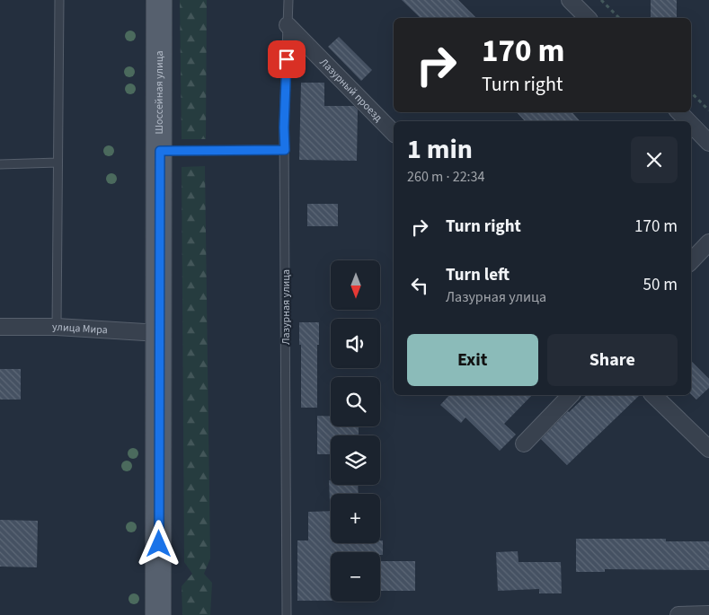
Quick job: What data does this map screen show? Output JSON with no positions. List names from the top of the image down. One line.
{"streets":{"main road":["Шоссейная улица"],"street":["Лазурный проезд","улица Мира"],"lane":["Лазурная улица"]},"crossings":[["Лазурный проезд","Лазурная улица"],["Шоссейная улица","улица Мира"]],"north":"bottom","page":{"turn":["170 m","Turn right"],"heading":["1 min","260 m · 22:34"],"list":[{"name":"Turn right","value":"170 m"},{"name":"Turn left","note":"Лазурная улица","value":"50 m"}],"map_buttons":["+","−"],"buttons":["Exit","Share"]}}
